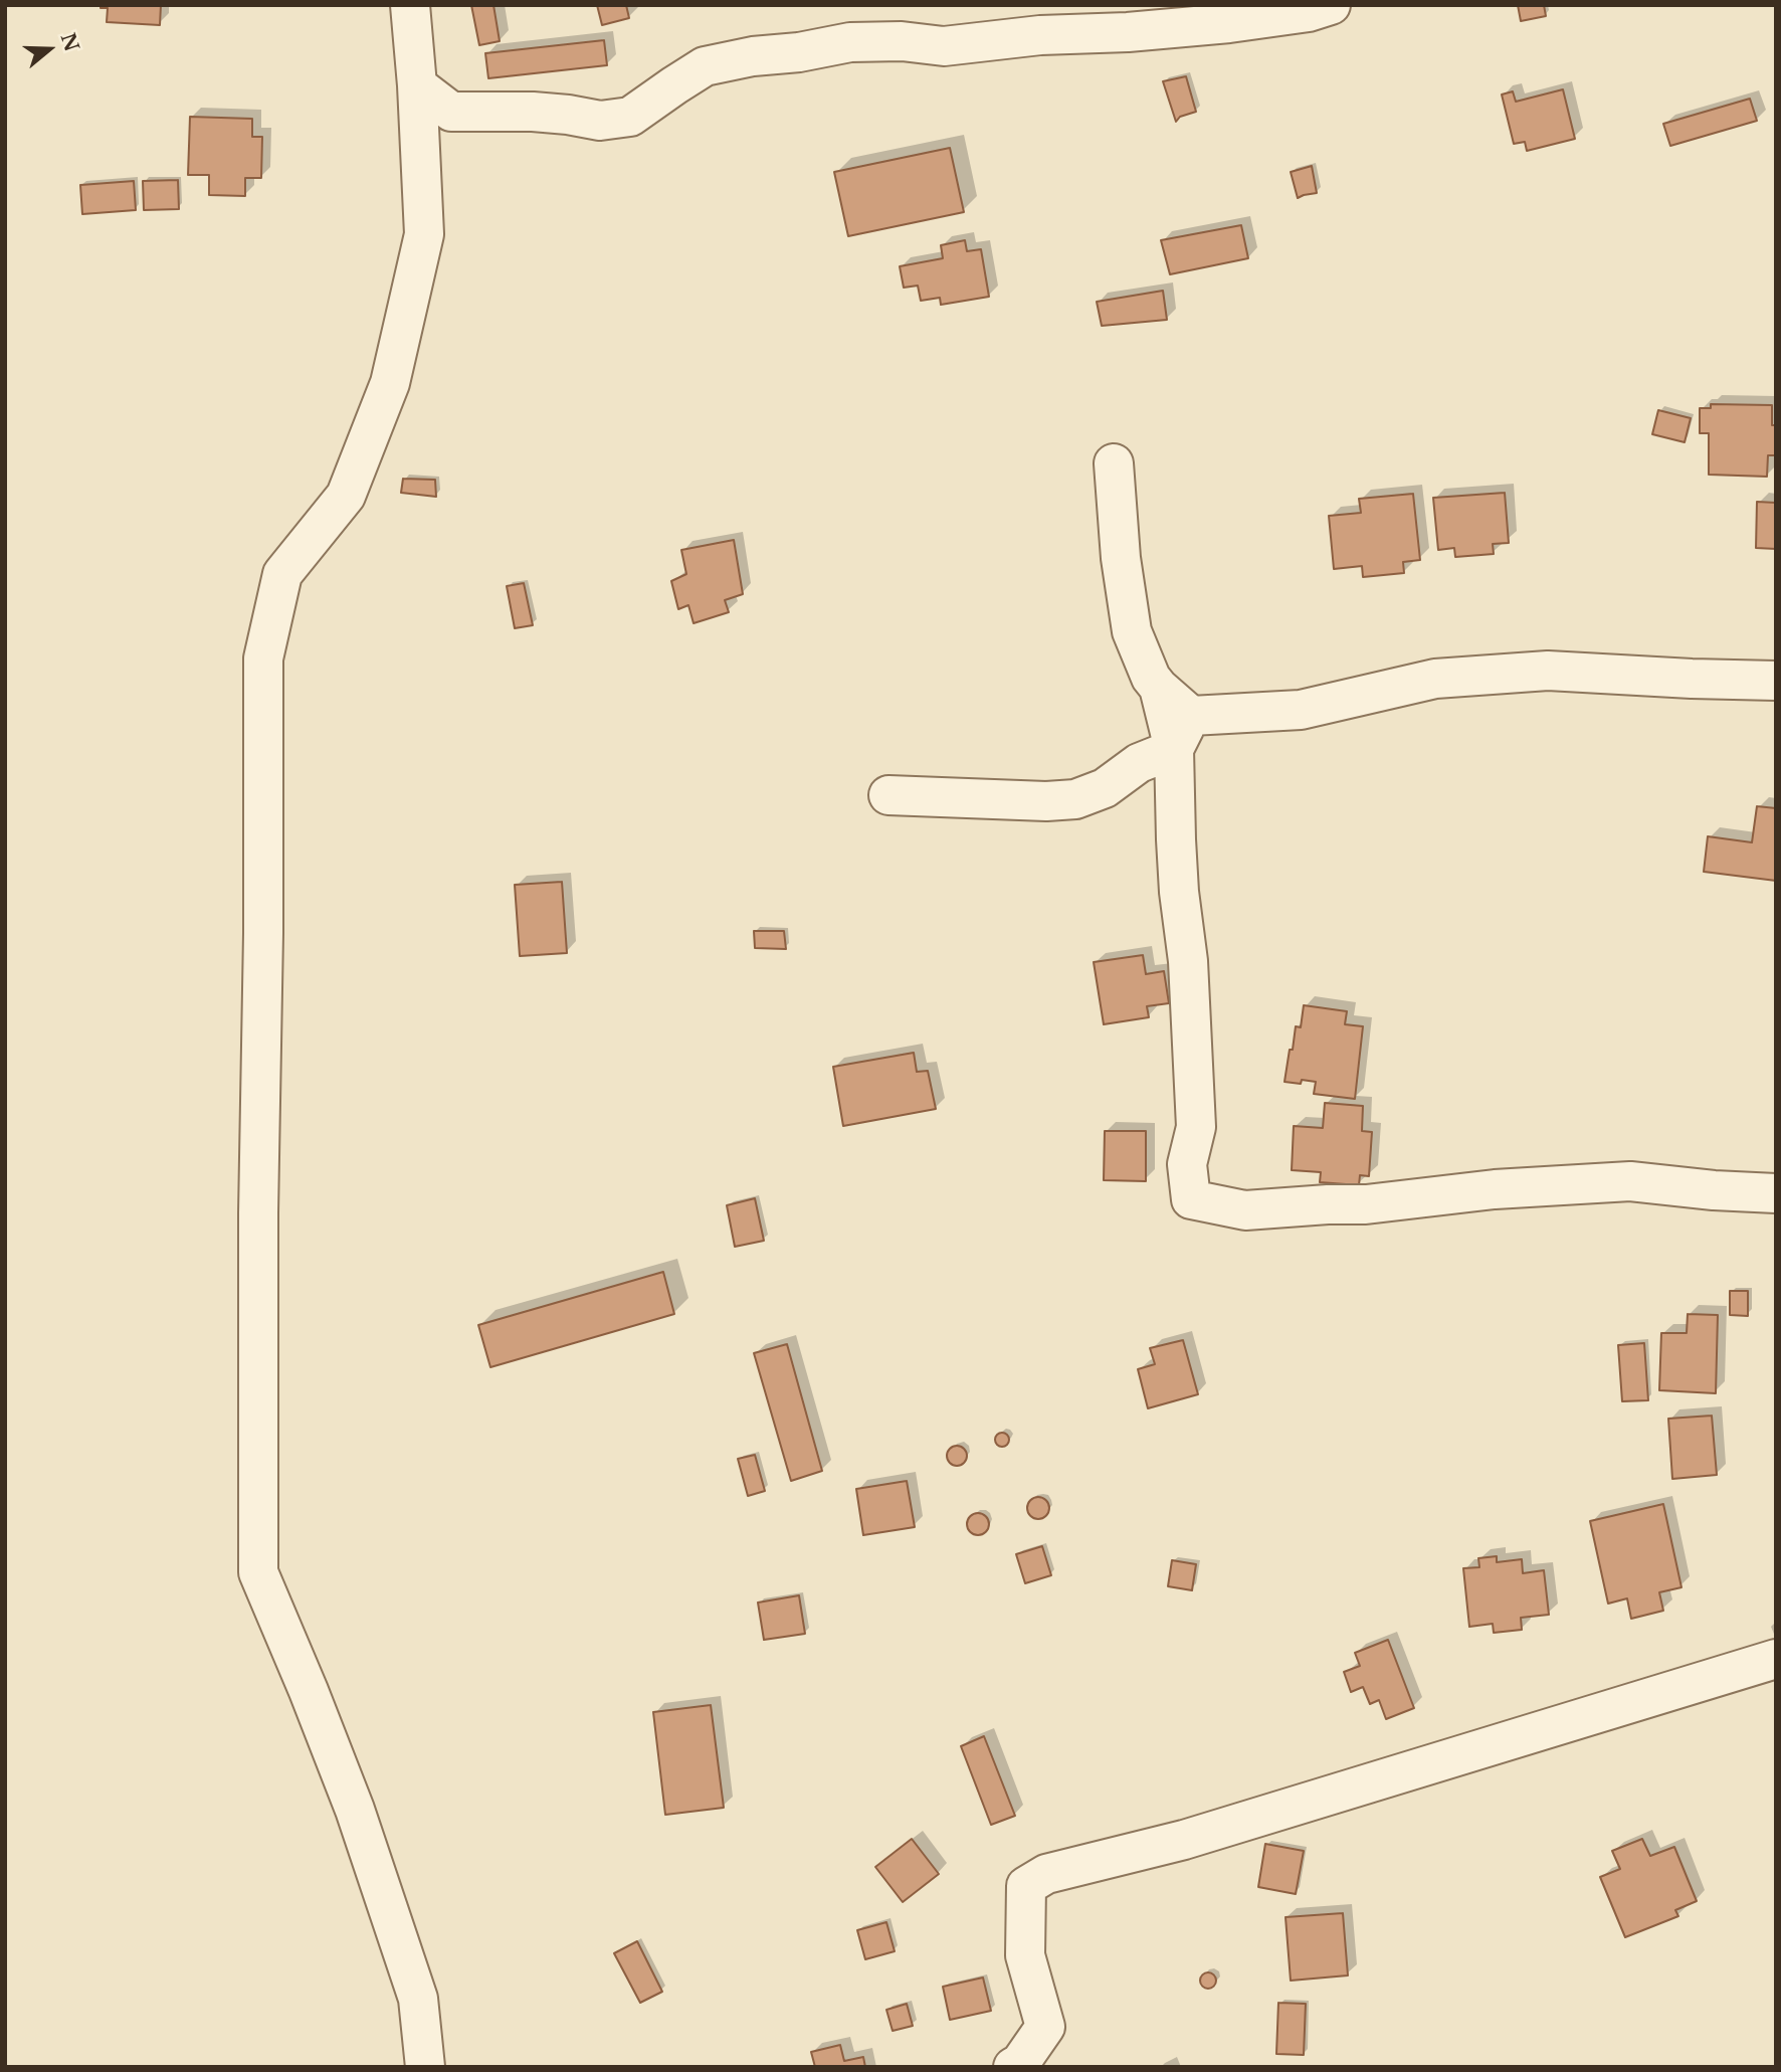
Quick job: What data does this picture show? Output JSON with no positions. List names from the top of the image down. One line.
{"north":"right"}
